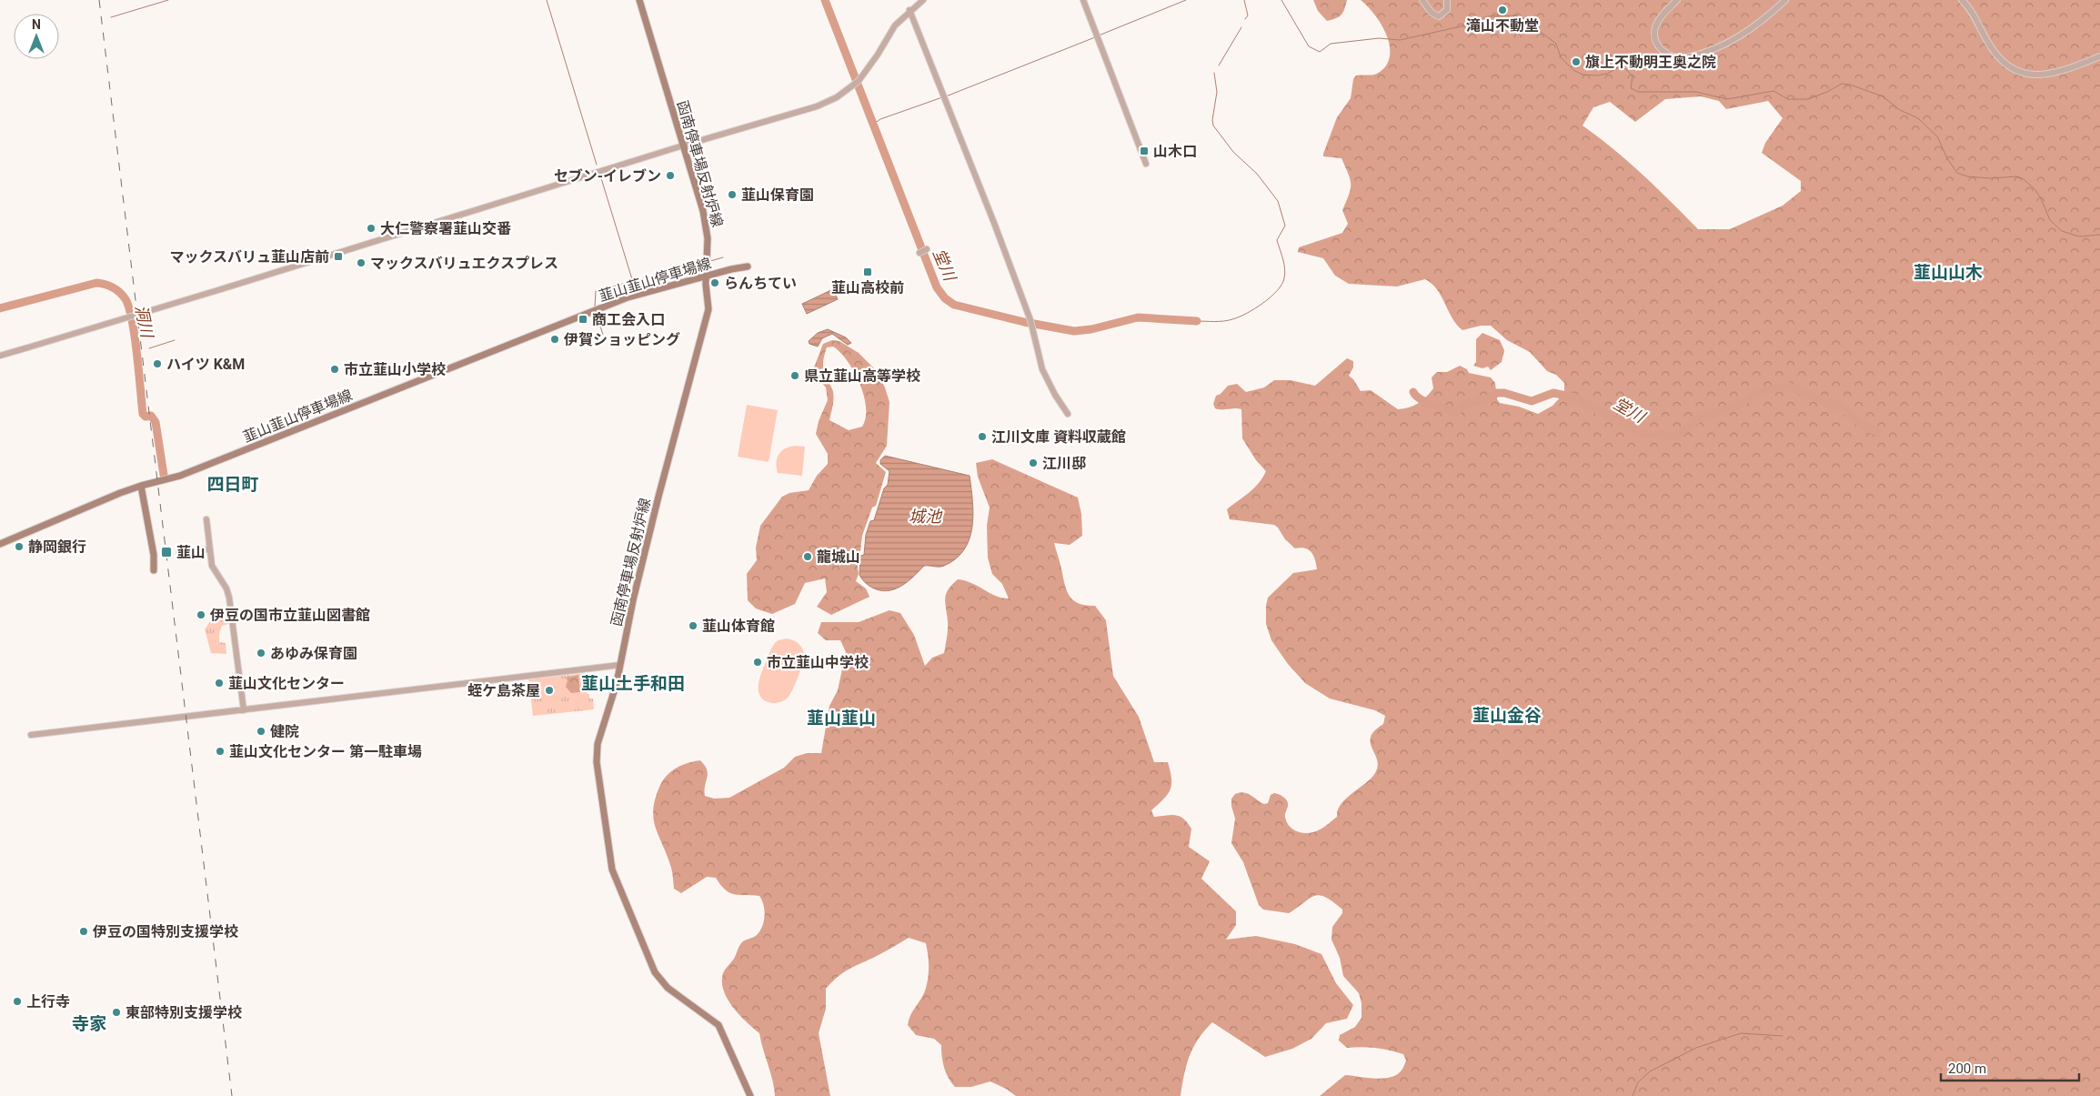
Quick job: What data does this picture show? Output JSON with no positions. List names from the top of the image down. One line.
{"streets":{"main road":["函南停車場反射炉線","韮山韮山停車場線"]},"crossings":[["函南停車場反射炉線","韮山韮山停車場線"]],"districts":["韮山山木","四日町","韮山土手和田","韮山金谷","韮山韮山","寺家"],"water":["堂川","洞川","城池"],"places":{"other":["滝山不動堂","旗上不動明王奥之院","セブン-イレブン","韮山保育園","大仁警察署韮山交番","マックスバリュエクスプレス","らんちてい","伊賀ショッピング","ハイツ K&M","市立韮山小学校","県立韮山高等学校","江川文庫 資料収蔵館","江川邸","静岡銀行","龍城山","伊豆の国市立韮山図書館","韮山体育館","あゆみ保育園","市立韮山中学校","韮山文化センター","蛭ケ島茶屋","健院","韮山文化センター 第一駐車場","伊豆の国特別支援学校","上行寺","東部特別支援学校"],"transit":["山木口","マックスバリュ韮山店前","韮山高校前","商工会入口","韮山"]},"scale_bar":"200 m","north":"top"}
